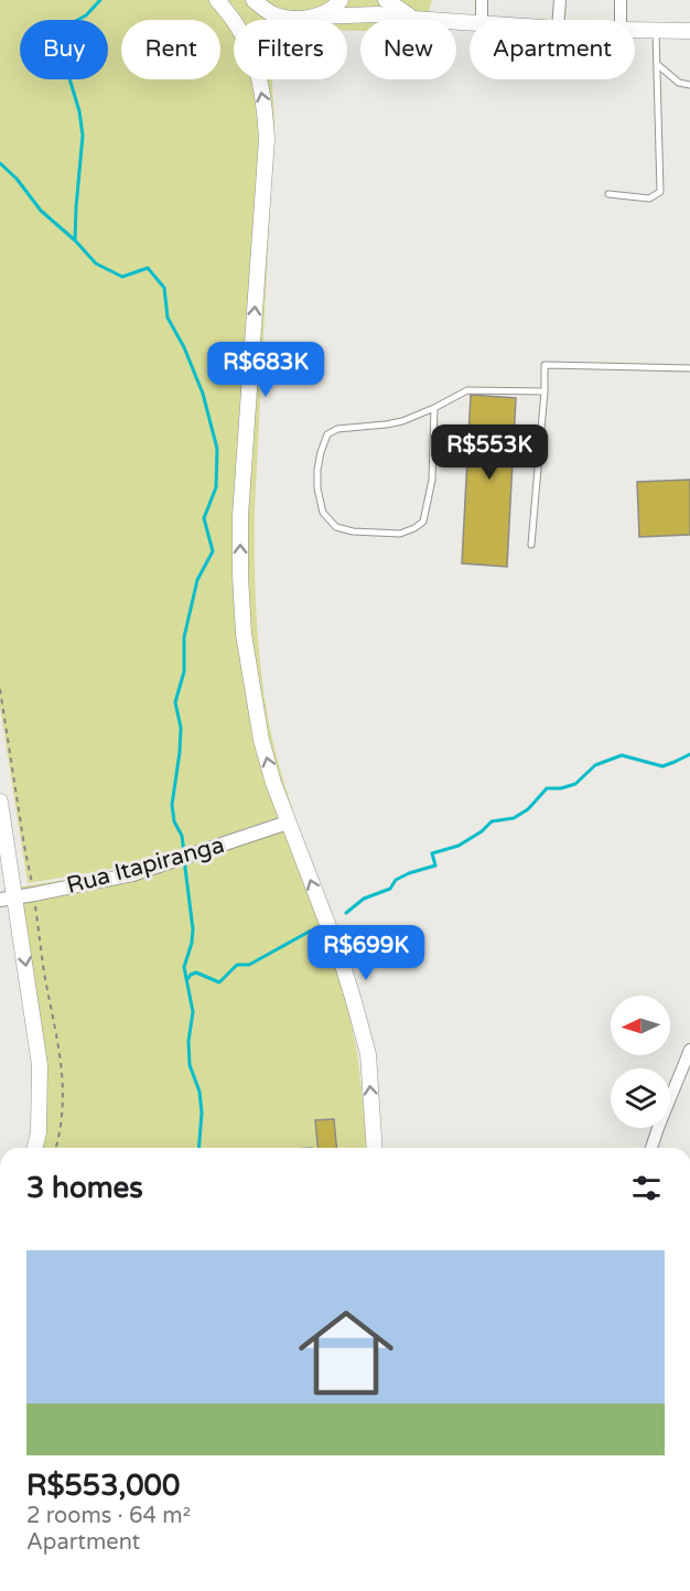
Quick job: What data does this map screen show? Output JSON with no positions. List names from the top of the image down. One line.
{"streets":{"street":["Rua Itapiranga"]},"north":"left","page":{"chip":["Buy","Rent","Filters","New","Apartment"],"price":["R$683K","R$553K","R$699K"],"heading":"3 homes","list":[{"name":"R$553,000","note":"2 rooms · 64 m² · Apartment"}]}}
